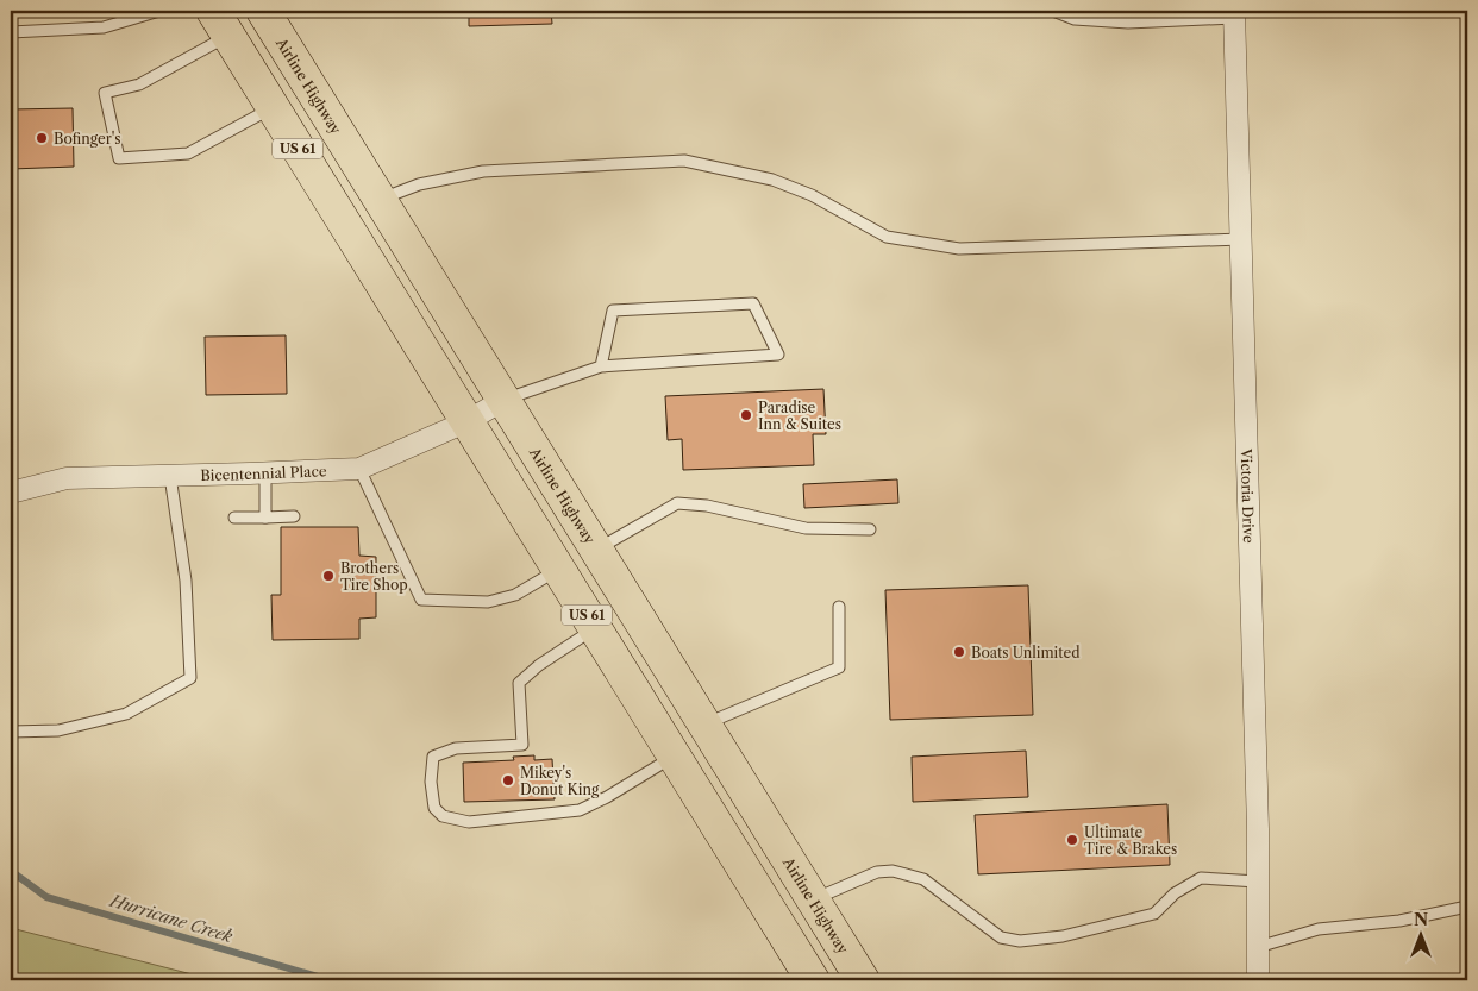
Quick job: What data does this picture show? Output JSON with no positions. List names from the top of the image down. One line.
{"streets":{"highway":["Airline Highway","US 61"],"street":["Bicentennial Place","Victoria Drive"]},"crossings":[["Airline Highway","Bicentennial Place"],["US 61","Bicentennial Place"]],"water":["Hurricane Creek"],"places":["Bofinger's","Paradise Inn & Suites","Brothers Tire Shop","Boats Unlimited","Mikey's Donut King","Ultimate Tire & Brakes"],"north":"top"}
